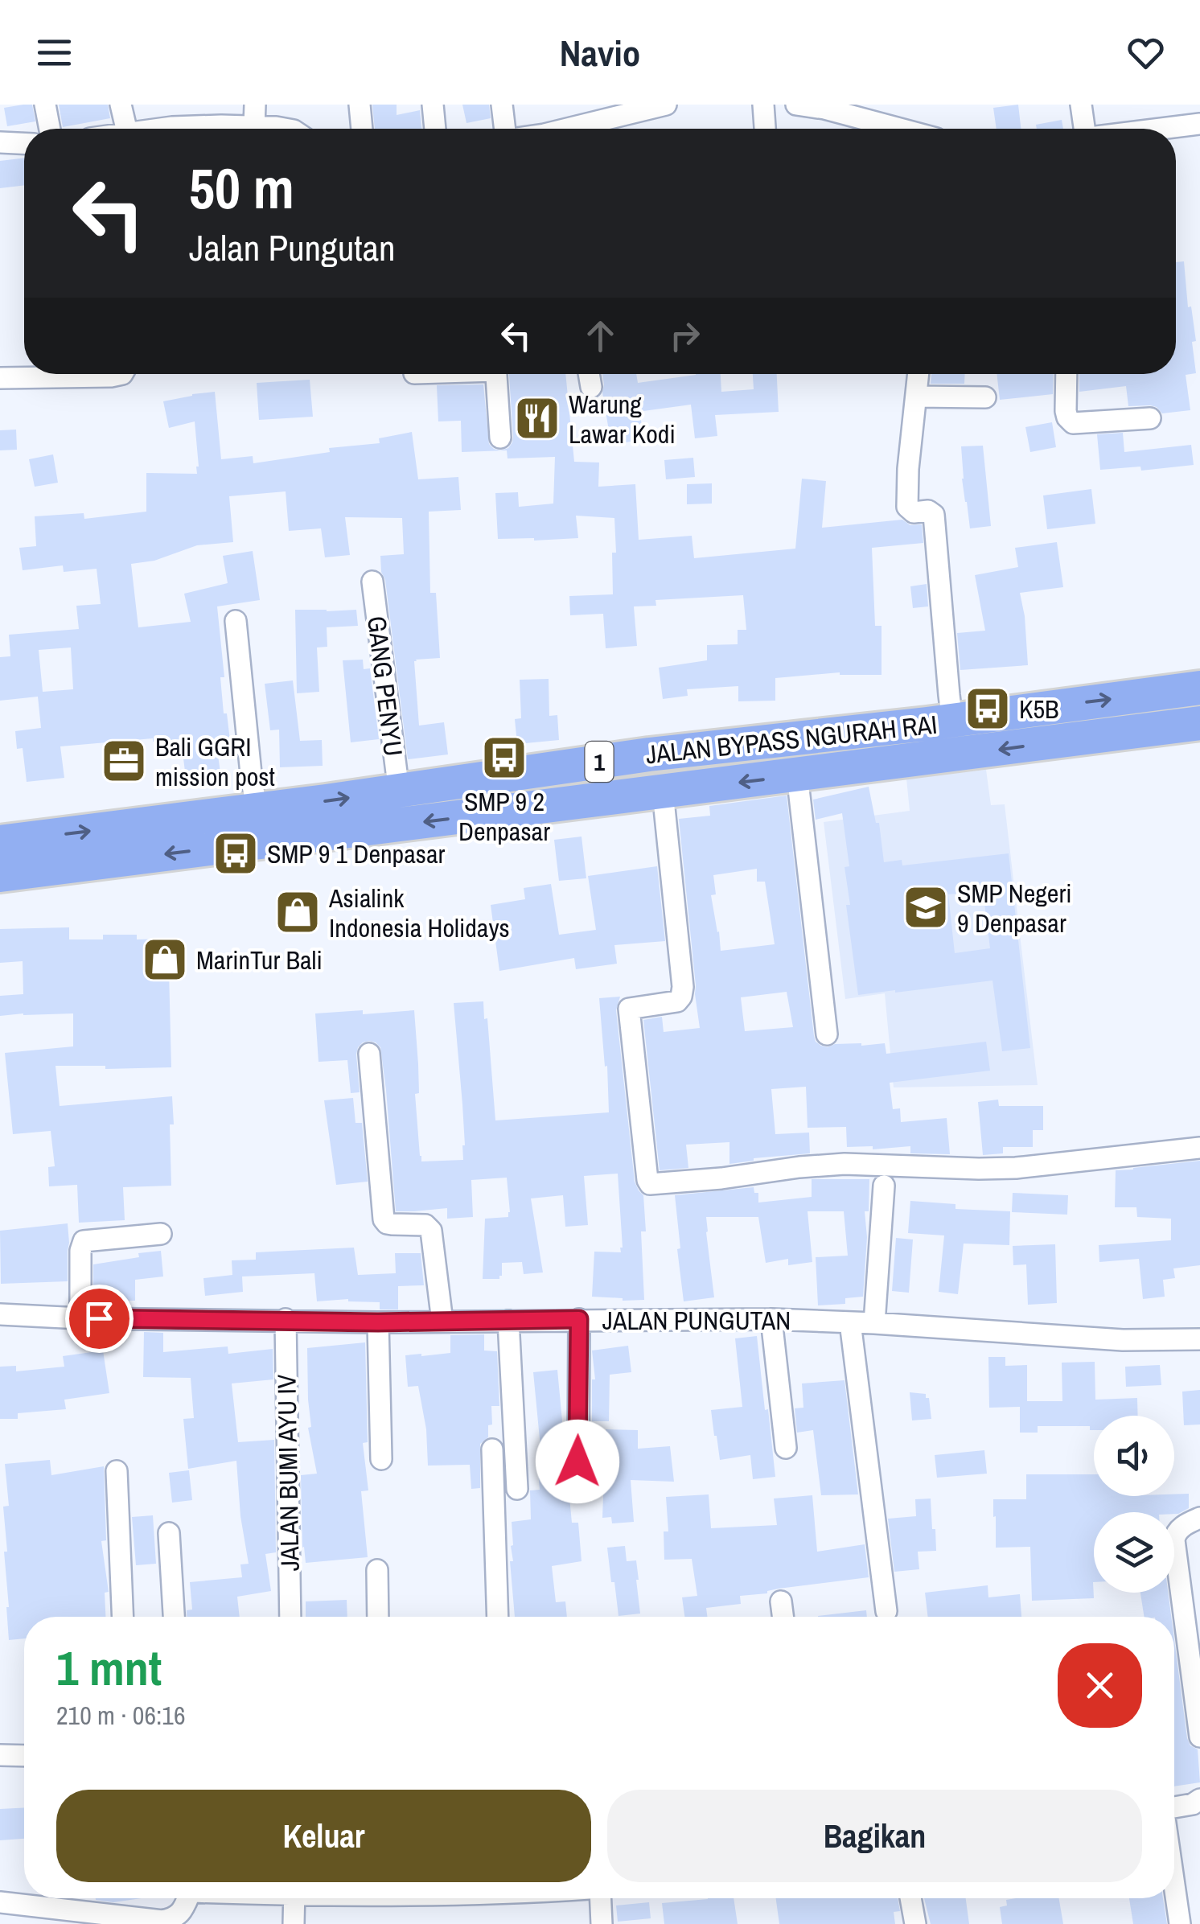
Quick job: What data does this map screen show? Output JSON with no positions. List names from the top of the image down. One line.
{"streets":{"highway":["JALAN BYPASS NGURAH RAI","1"],"street":["GANG PENYU","JALAN PUNGUTAN","JALAN BUMI AYU IV"]},"crossings":[["GANG PENYU","JALAN BYPASS NGURAH RAI"],["JALAN PUNGUTAN","JALAN BUMI AYU IV"]],"places":{"restaurant":["Warung Lawar Kodi"],"bus stop":["K5B","SMP 9 2 Denpasar","SMP 9 1 Denpasar"],"office":["Bali GGRI mission post"],"school or university":["SMP Negeri 9 Denpasar"],"shop":["Asialink Indonesia Holidays","MarinTur Bali"]},"page":{"header":"Navio","turn":["50 m","Jalan Pungutan"],"heading":["1 mnt","210 m · 06:16"],"buttons":["Keluar","Bagikan"]}}
